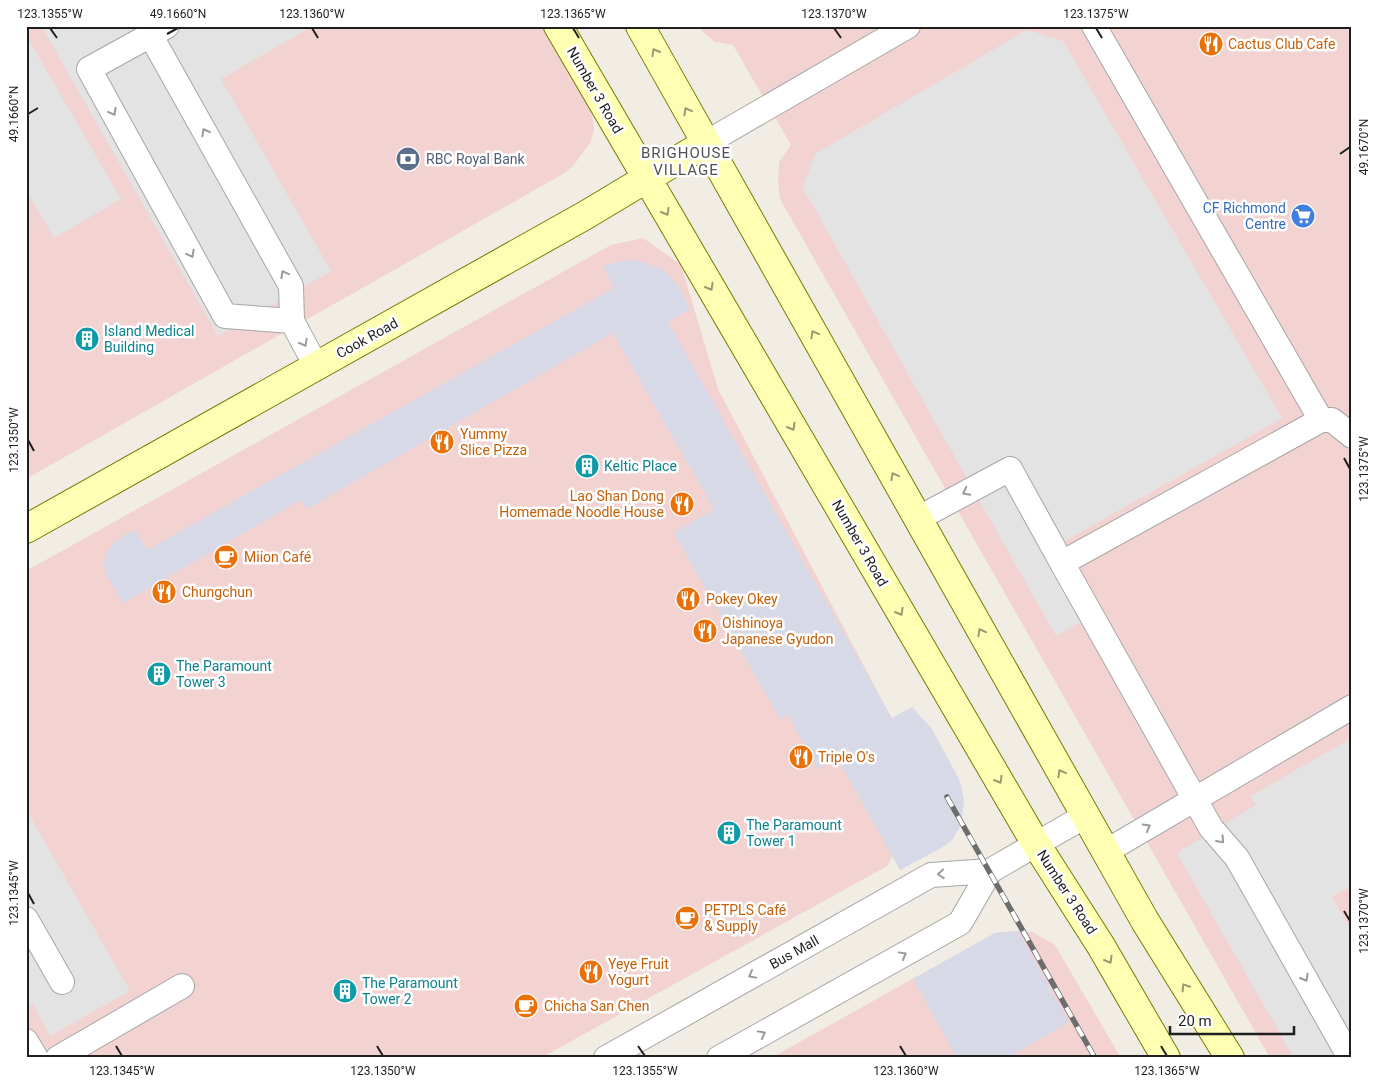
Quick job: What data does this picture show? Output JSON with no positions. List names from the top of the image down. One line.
{"streets":{"main road":["Number 3 Road","Cook Road"],"lane":["Bus Mall"]},"crossings":[["Number 3 Road","Cook Road"],["Number 3 Road","Bus Mall"]],"districts":["BRIGHOUSE VILLAGE"],"places":{"restaurant":["Cactus Club Cafe","Yummy Slice Pizza","Lao Shan Dong Homemade Noodle House","Chungchun","Pokey Okey","Oishinoya Japanese Gyudon","Triple O's","Yeye Fruit Yogurt"],"bank":["RBC Royal Bank"],"supermarket":["CF Richmond Centre"],"building":["Island Medical Building","Keltic Place","The Paramount Tower 3","The Paramount Tower 1","The Paramount Tower 2"],"cafe":["Miion Café","PETPLS Café & Supply","Chicha San Chen"]},"scale_bar":"20 m","coordinates":["123.1355°W","49.1660°N","123.1360°W","123.1365°W","123.1370°W","123.1375°W","49.1670°N","123.1350°W","123.1345°W"]}
